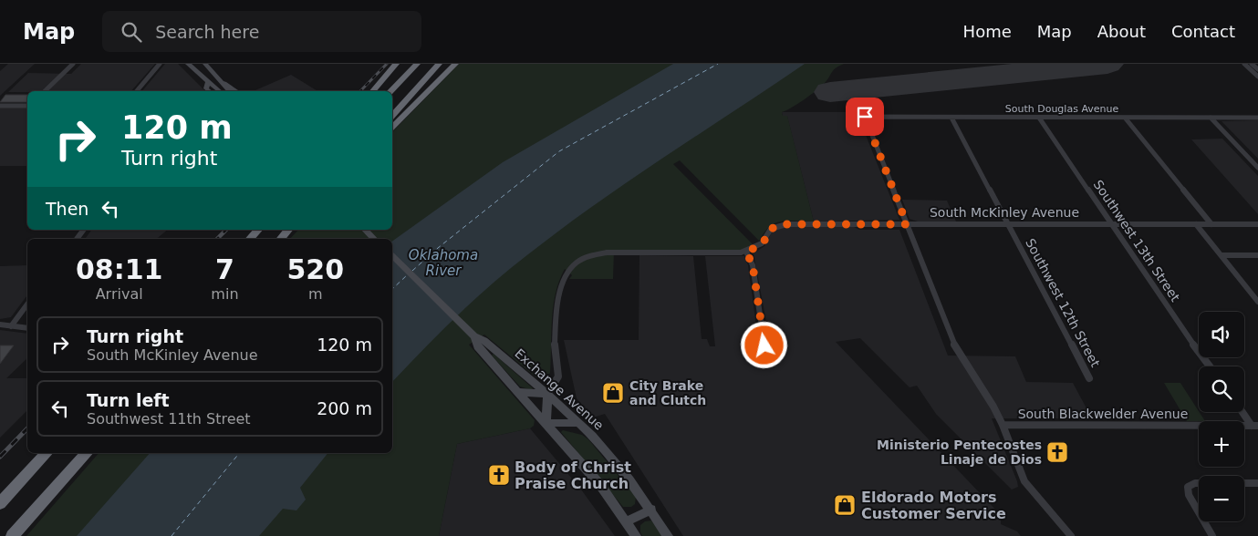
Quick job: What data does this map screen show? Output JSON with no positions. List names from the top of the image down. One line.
{"streets":{"main road":["Exchange Avenue"],"street":["South Douglas Avenue","South McKinley Avenue","Southwest 13th Street","Southwest 12th Street","South Blackwelder Avenue"]},"crossings":[["South Douglas Avenue","South McKinley Avenue"],["South Douglas Avenue","Southwest 13th Street"],["South Douglas Avenue","Southwest 12th Street"],["South McKinley Avenue","Southwest 13th Street"],["South McKinley Avenue","Southwest 12th Street"],["South McKinley Avenue","Exchange Avenue"]],"water":["Oklahoma River"],"places":{"shop":["City Brake and Clutch","Eldorado Motors Customer Service"],"church":["Ministerio Pentecostes Linaje de Dios","Body of Christ Praise Church"]},"page":{"header":"Map","search":"Search here","nav":["Home","Map","About","Contact"],"turn":["120 m","Turn right"],"then":"Then","eta":["08:11","Arrival","7","min","520","m"],"map_buttons":["+","−"],"list":[{"name":"Turn right","note":"South McKinley Avenue","value":"120 m"},{"name":"Turn left","note":"Southwest 11th Street","value":"200 m"}]}}
